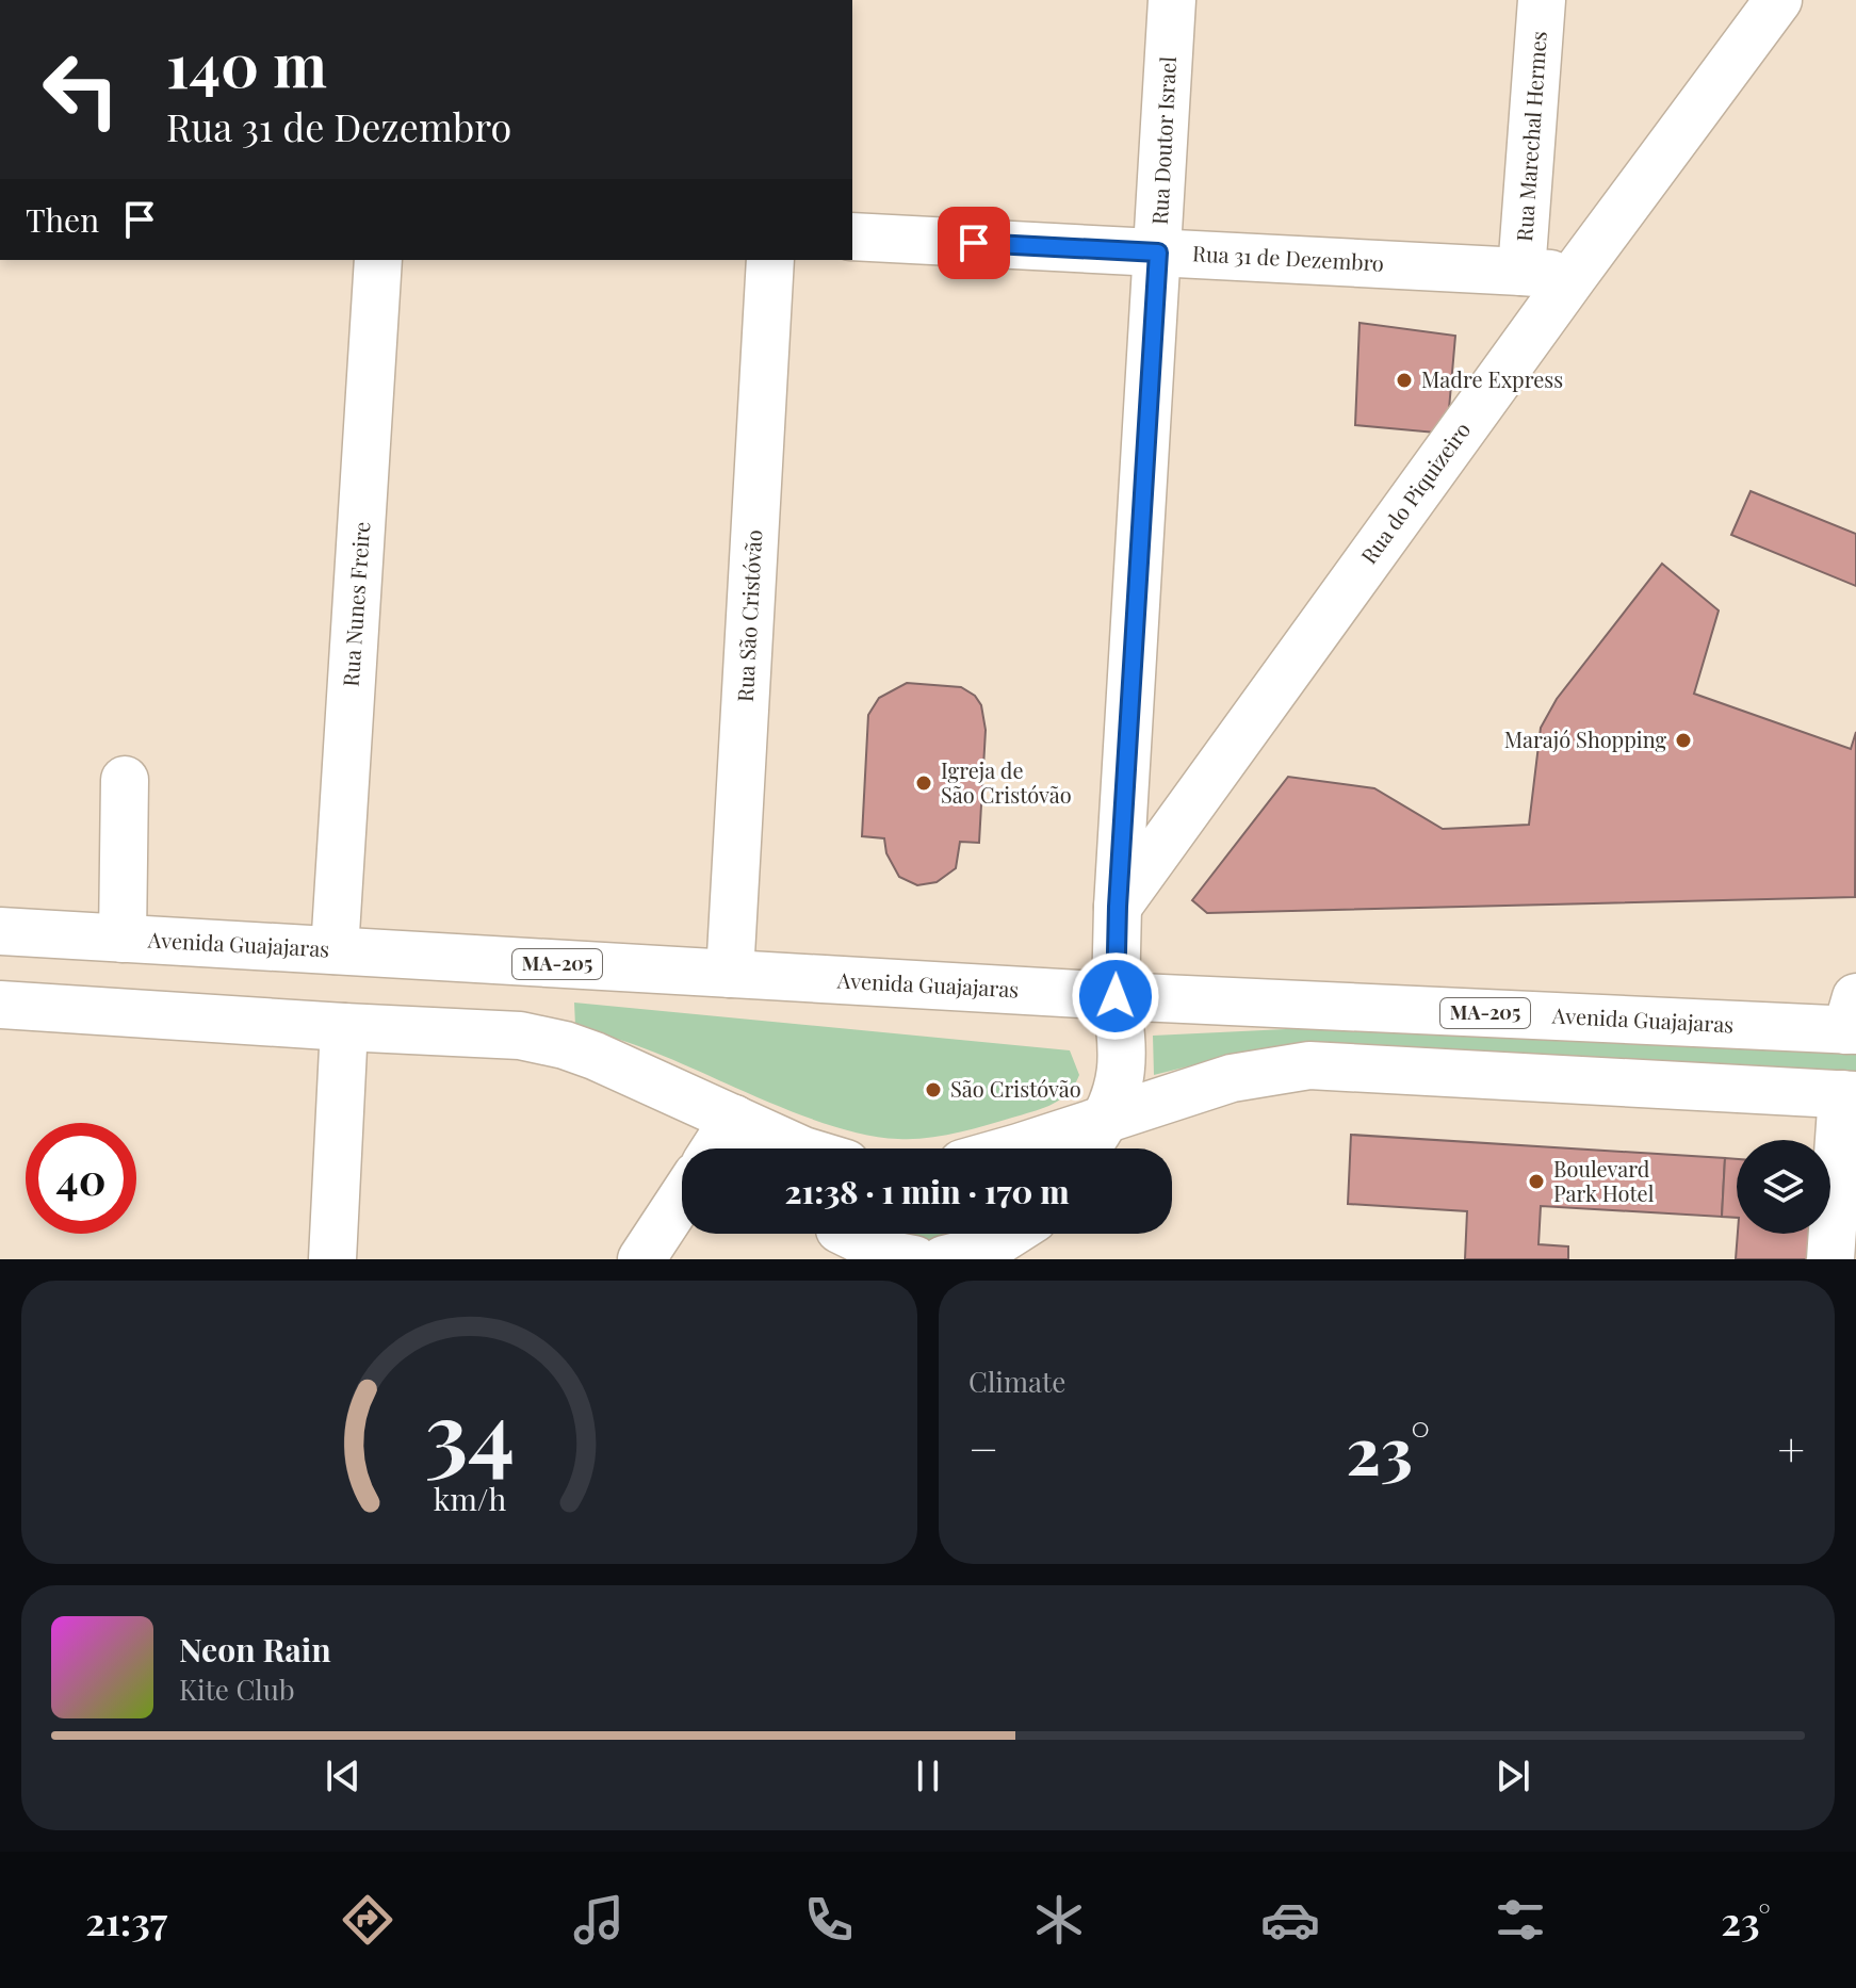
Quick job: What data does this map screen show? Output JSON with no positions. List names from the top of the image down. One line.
{"streets":{"street":["Rua Marechal Hermes","Rua Doutor Israel","Rua 31 de Dezembro","Rua do Piquizeiro","Rua Nunes Freire","Rua São Cristóvão","Avenida Guajajaras","MA-205"]},"crossings":[["Rua Marechal Hermes","Rua 31 de Dezembro"],["Rua Marechal Hermes","Rua do Piquizeiro"],["Rua Doutor Israel","Rua 31 de Dezembro"],["Rua Doutor Israel","Rua do Piquizeiro"],["Rua Doutor Israel","Avenida Guajajaras"],["Rua Nunes Freire","Avenida Guajajaras"],["Rua São Cristóvão","Avenida Guajajaras"]],"places":["Madre Express","Marajó Shopping","Igreja de São Cristóvão","São Cristóvão","Boulevard Park Hotel"],"page":{"turn":["140 m","Rua 31 de Dezembro"],"then":"Then","limit":"40","trip":"21:38 · 1 min · 170 m","tile":"Climate","heat":["−","23°","+"],"song":["Neon Rain","Kite Club"],"tabs":["21:37","23°"],"gauge":["34","km/h"]}}
